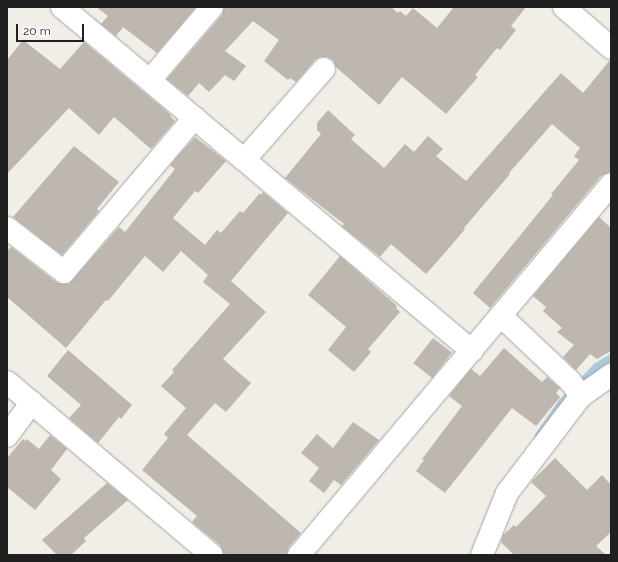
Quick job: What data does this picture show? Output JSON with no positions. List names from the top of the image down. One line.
{"scale_bar":"20 m"}
